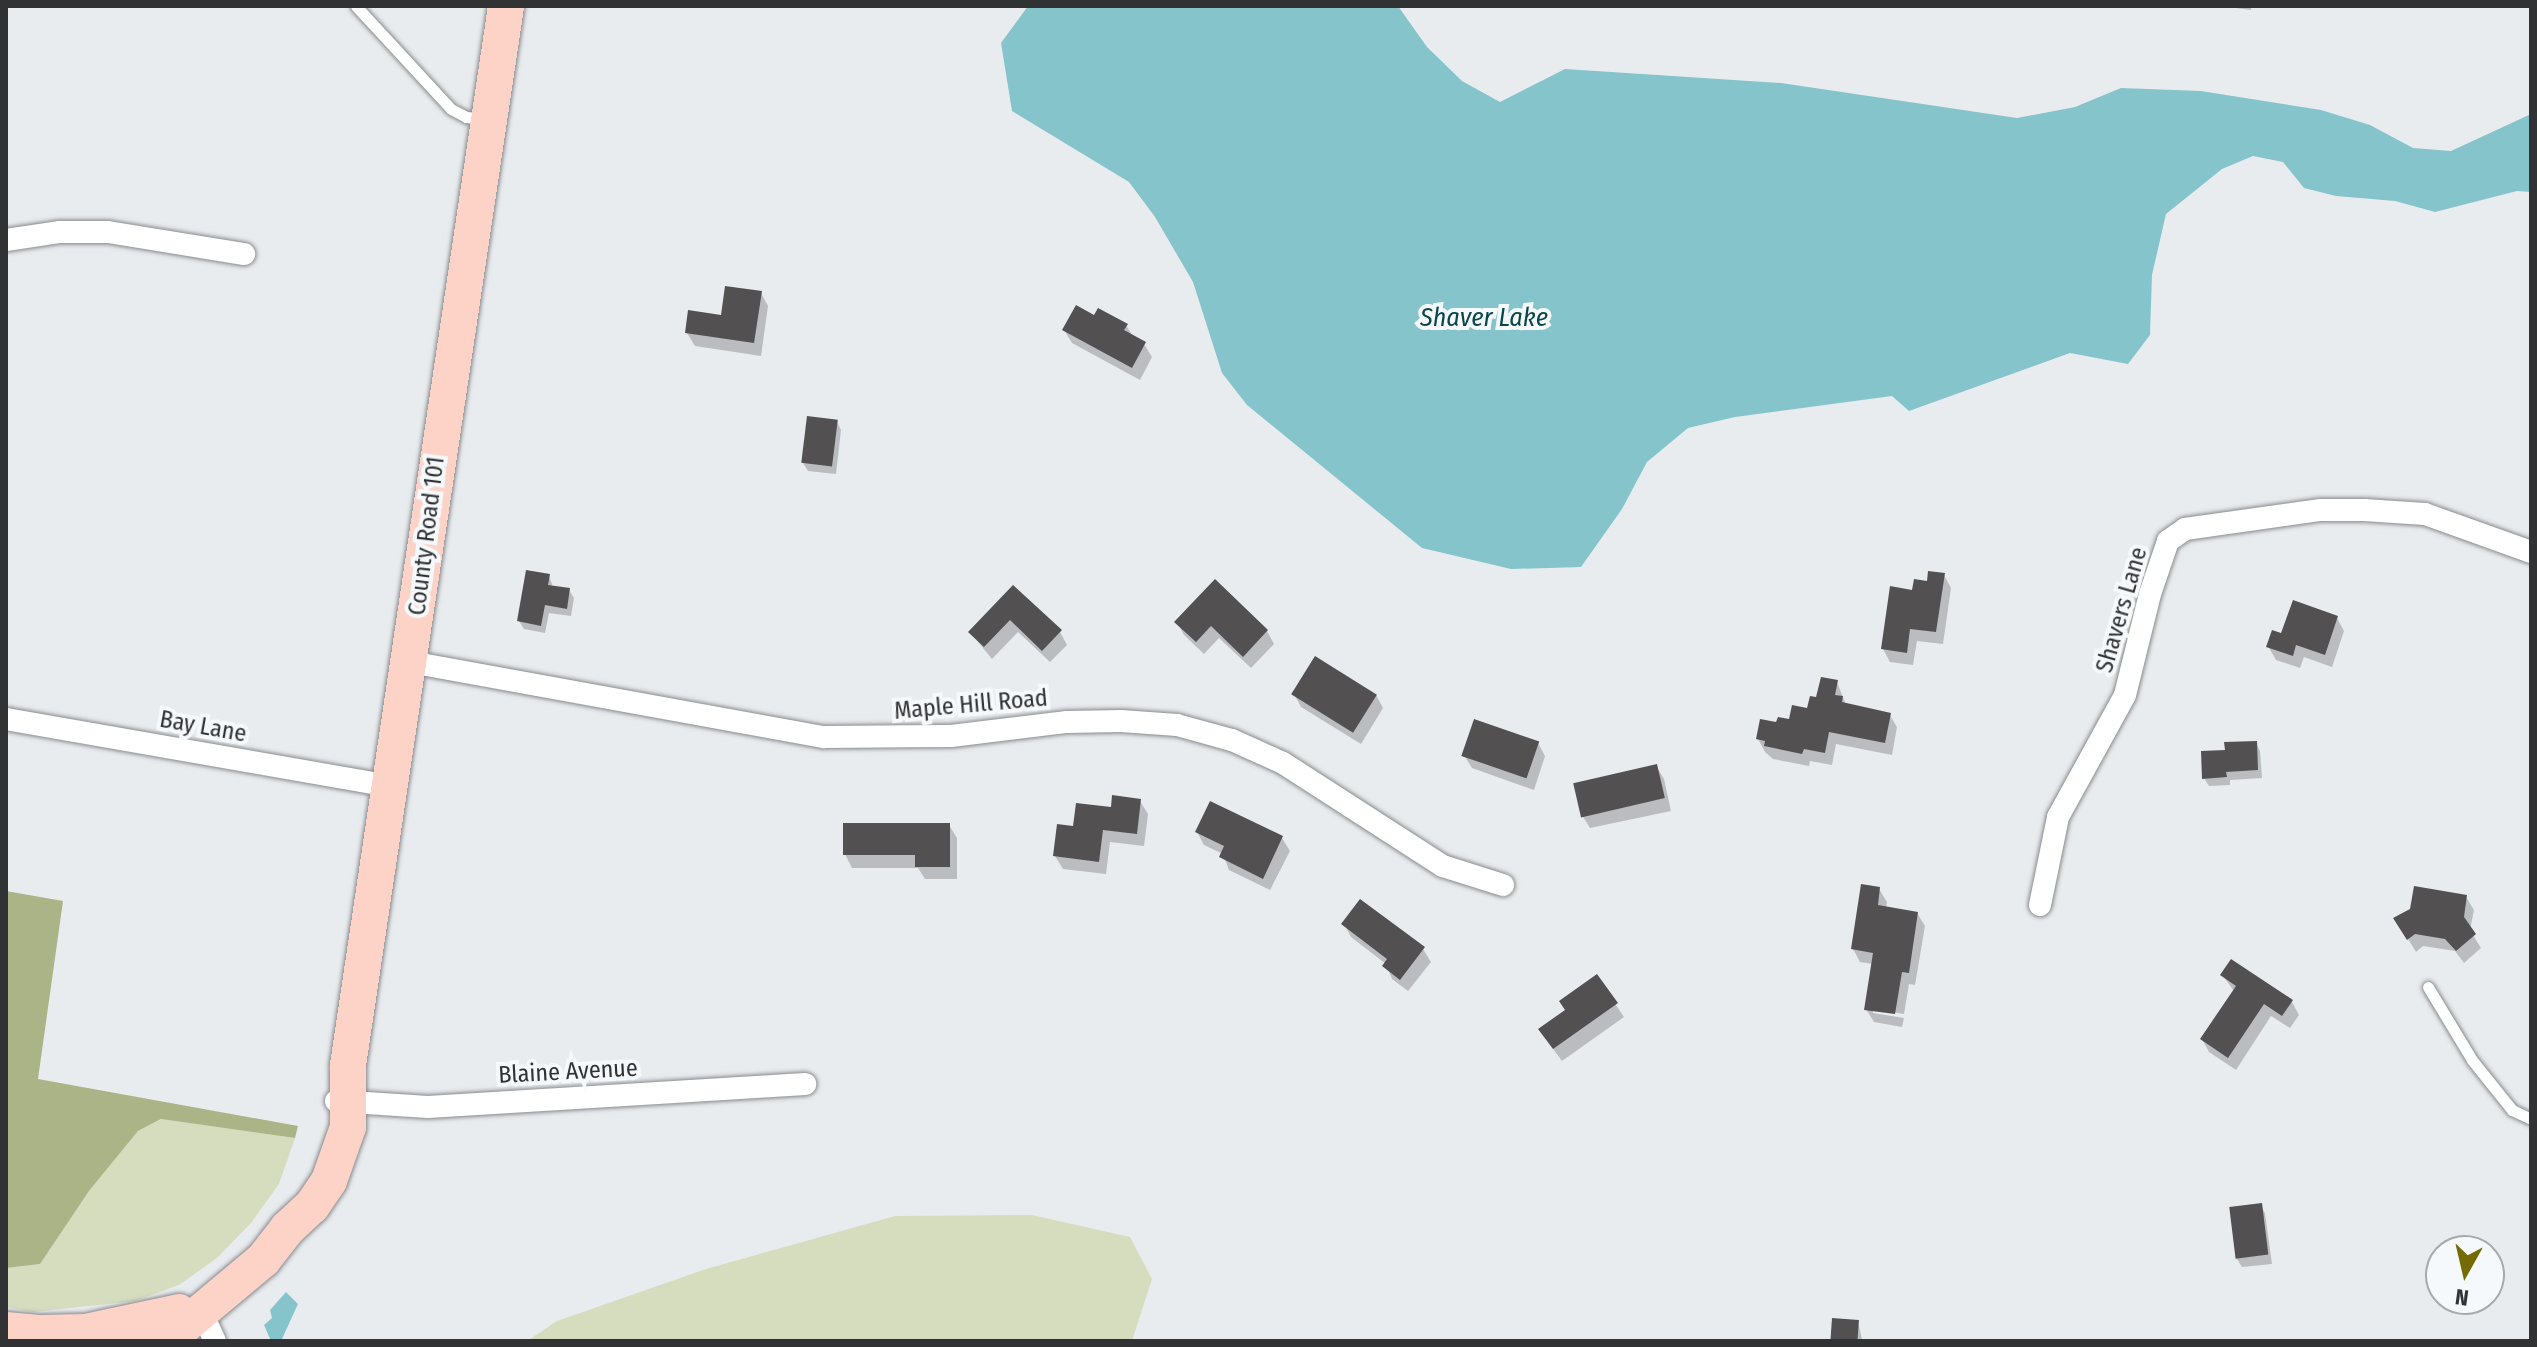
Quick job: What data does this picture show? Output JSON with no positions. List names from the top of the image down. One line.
{"streets":{"main road":["County Road 101"],"street":["Shavers Lane","Maple Hill Road","Bay Lane","Blaine Avenue"]},"crossings":[["County Road 101","Maple Hill Road"],["County Road 101","Bay Lane"],["County Road 101","Blaine Avenue"]],"water":["Shaver Lake"],"north":"bottom"}
